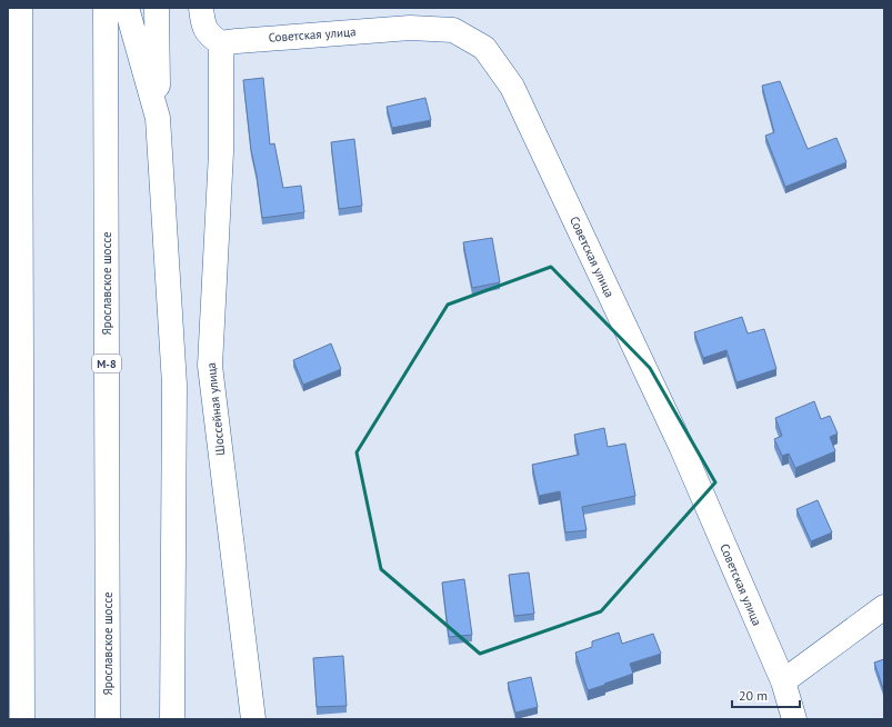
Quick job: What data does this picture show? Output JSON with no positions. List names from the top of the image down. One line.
{"streets":{"main road":["Советская улица","Ярославское шоссе","М-8","Шоссейная улица"]},"crossings":[["Советская улица","Шоссейная улица"]],"scale_bar":"20 m"}
